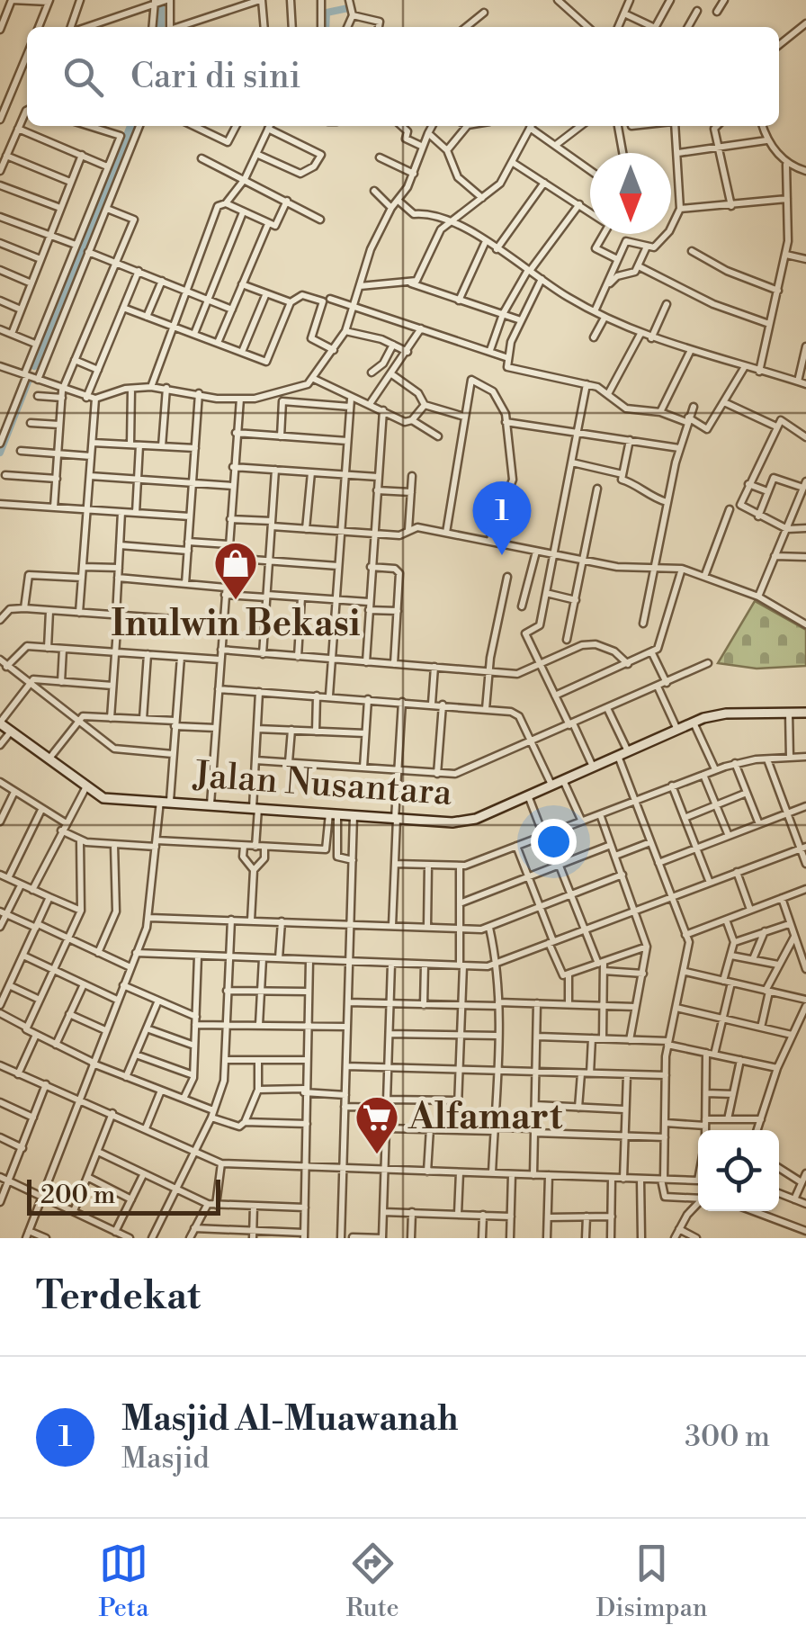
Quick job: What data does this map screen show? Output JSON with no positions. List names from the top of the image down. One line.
{"streets":{"street":["Jalan Nusantara"]},"places":{"shop":["Inulwin Bekasi"],"supermarket":["Alfamart"]},"scale_bar":"200 m","north":"bottom","page":{"search":"Cari di sini","pins":"1","scale":"200 m","heading":"Terdekat","list":[{"mark":"1","name":"Masjid Al-Muawanah","note":"Masjid","value":"300 m"}],"nav":["Peta","Rute","Disimpan"]}}
